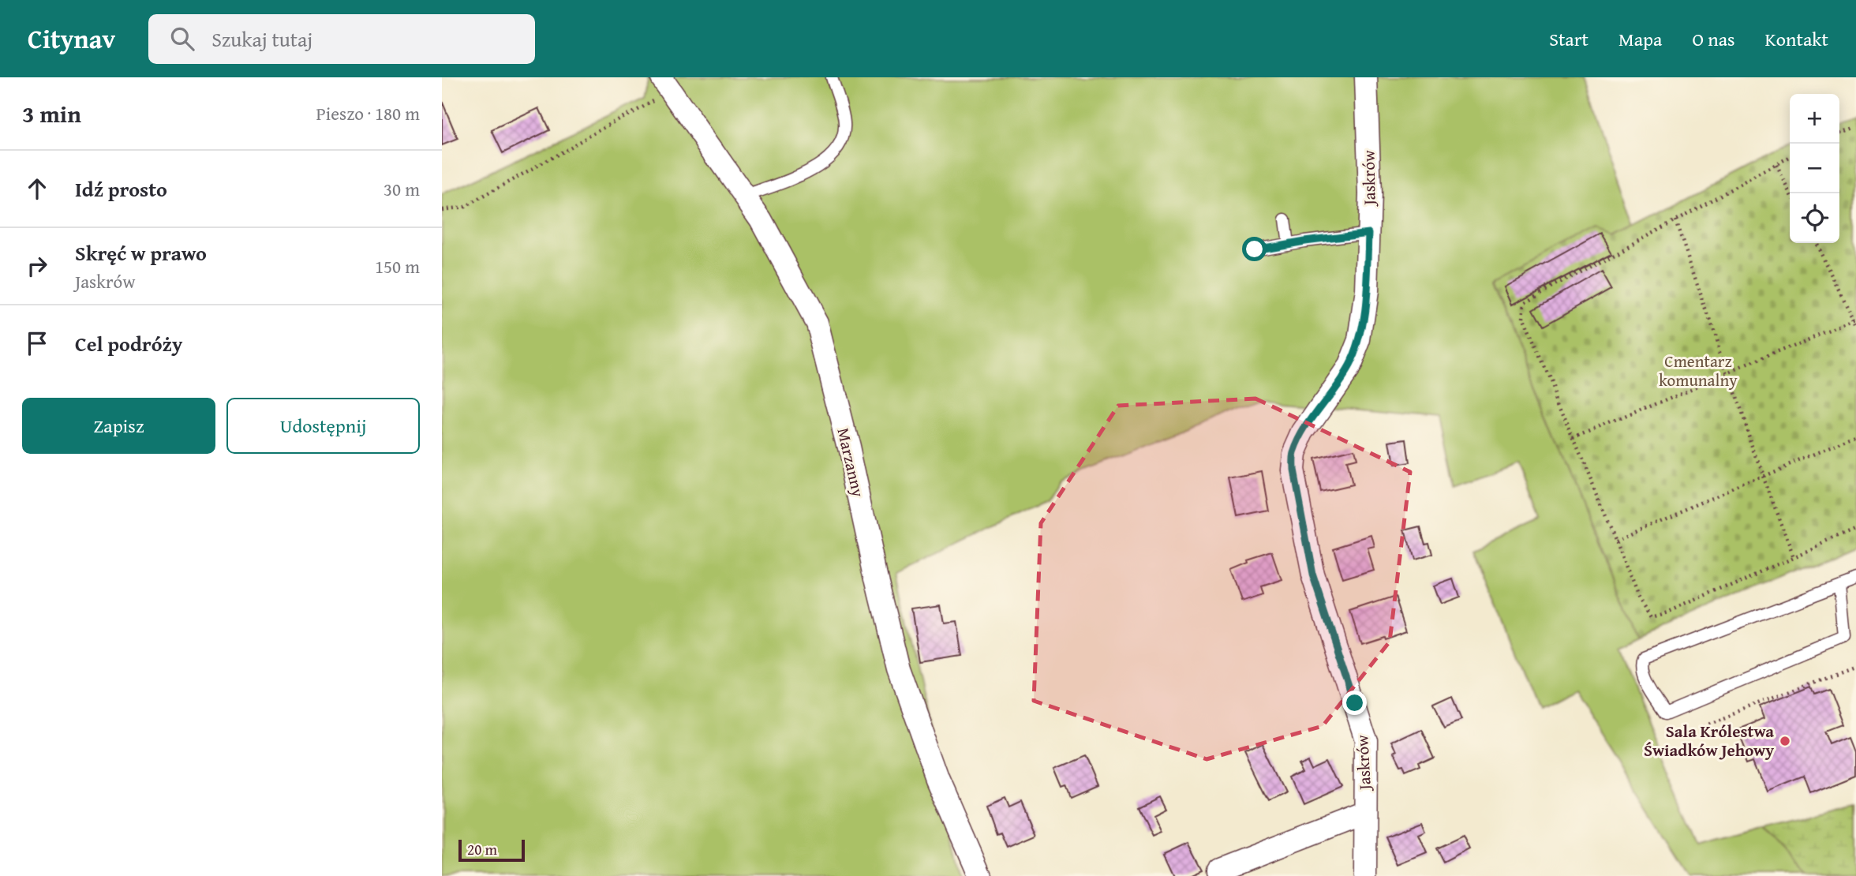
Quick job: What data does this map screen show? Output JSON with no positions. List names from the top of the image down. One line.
{"streets":{"street":["Jaskrów","Marzanny"]},"parks":["Cmentarz komunalny"],"places":["Sala Królestwa Świadków Jehowy"],"scale_bar":"20 m","page":{"header":"Citynav","search":"Szukaj tutaj","nav":["Start","Mapa","O nas","Kontakt"],"heading":["3 min","Pieszo · 180 m"],"map_buttons":["+","−"],"list":[["Idź prosto","30 m"],["Skręć w prawo","Jaskrów","150 m"],"Cel podróży"],"buttons":["Zapisz","Udostępnij"],"scale":"20 m"}}
